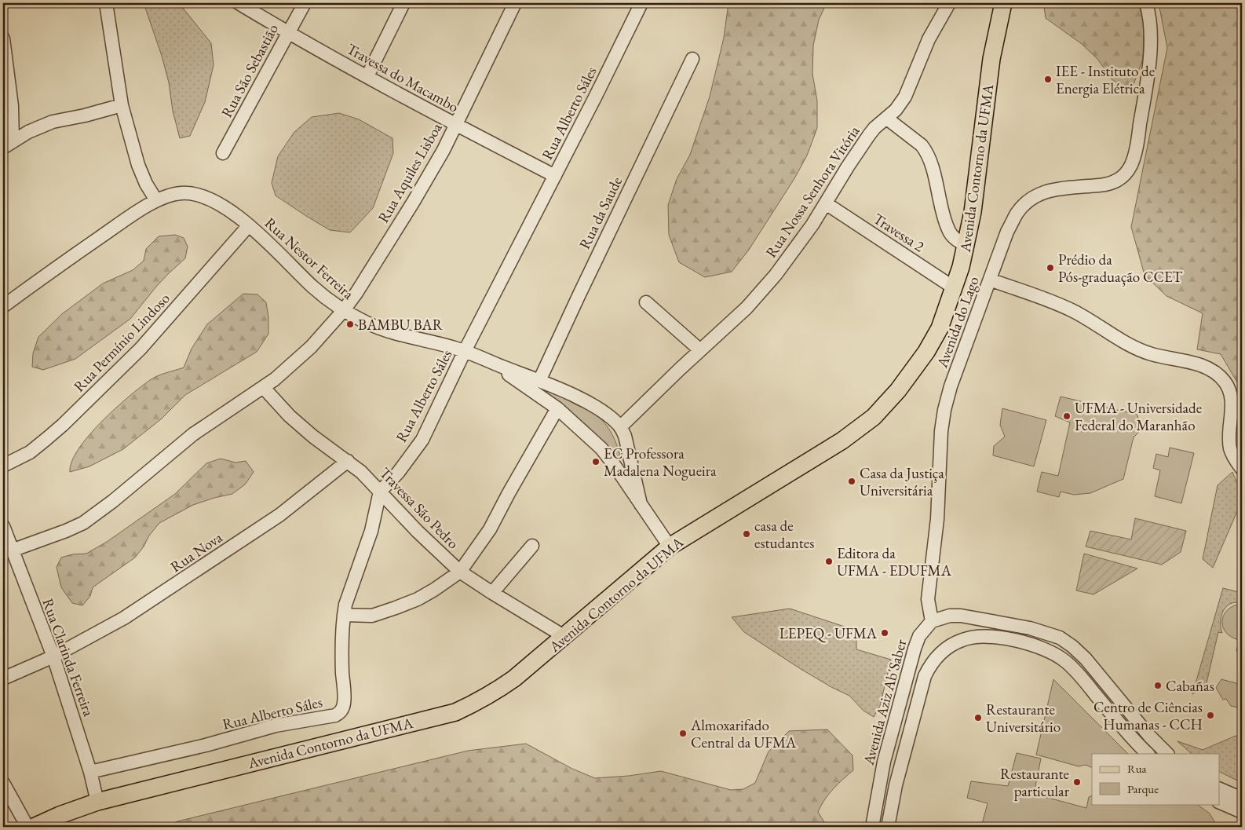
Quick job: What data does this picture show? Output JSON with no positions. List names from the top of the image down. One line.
{"streets":{"main road":["Avenida Contorno da UFMA"],"street":["Rua São Sebastião","Travessa do Macambo","Rua Alberto Sáles","Rua Aquiles Lisboa","Rua Nossa Senhora Vitória","Rua da Saude","Travessa 2","Rua Nestor Ferreira","Avenida do Lago","Rua Permínio Lindoso","Travessa São Pedro","Rua Nova","Rua Clarinda Ferreira","Avenida Aziz Ab'Saber"]},"crossings":[["Rua São Sebastião","Travessa do Macambo"],["Travessa do Macambo","Rua Alberto Sáles"],["Travessa do Macambo","Rua Aquiles Lisboa"],["Rua Alberto Sáles","Rua Nestor Ferreira"],["Rua Alberto Sáles","Travessa São Pedro"],["Rua Alberto Sáles","Rua Clarinda Ferreira"],["Avenida Contorno da UFMA","Travessa 2"],["Avenida Contorno da UFMA","Rua Nestor Ferreira"],["Avenida Contorno da UFMA","Travessa São Pedro"],["Avenida Contorno da UFMA","Rua Clarinda Ferreira"],["Rua Aquiles Lisboa","Rua Nestor Ferreira"],["Rua Aquiles Lisboa","Travessa São Pedro"],["Rua Aquiles Lisboa","Rua Clarinda Ferreira"],["Rua Nossa Senhora Vitória","Travessa 2"],["Rua Nossa Senhora Vitória","Rua Nestor Ferreira"],["Rua da Saude","Rua Nestor Ferreira"],["Rua Nestor Ferreira","Rua Permínio Lindoso"],["Avenida do Lago","Avenida Aziz Ab'Saber"],["Travessa São Pedro","Rua Nova"],["Rua Nova","Rua Clarinda Ferreira"]],"places":["IEE - Instituto de Energia Elétrica","Prédio da Pós-graduação CCET","BAMBU BAR","UFMA - Universidade Federal do Maranhão","EC Professora Madalena Nogueira","Casa da Justiça Universitária","casa de estudantes","Editora da UFMA - EDUFMA","LEPEQ - UFMA","Cabañas","Centro de Ciências Humanas - CCH","Restaurante Universitário","Almoxarifado Central da UFMA","Restaurante particular"],"legend":["Rua","Parque"]}
